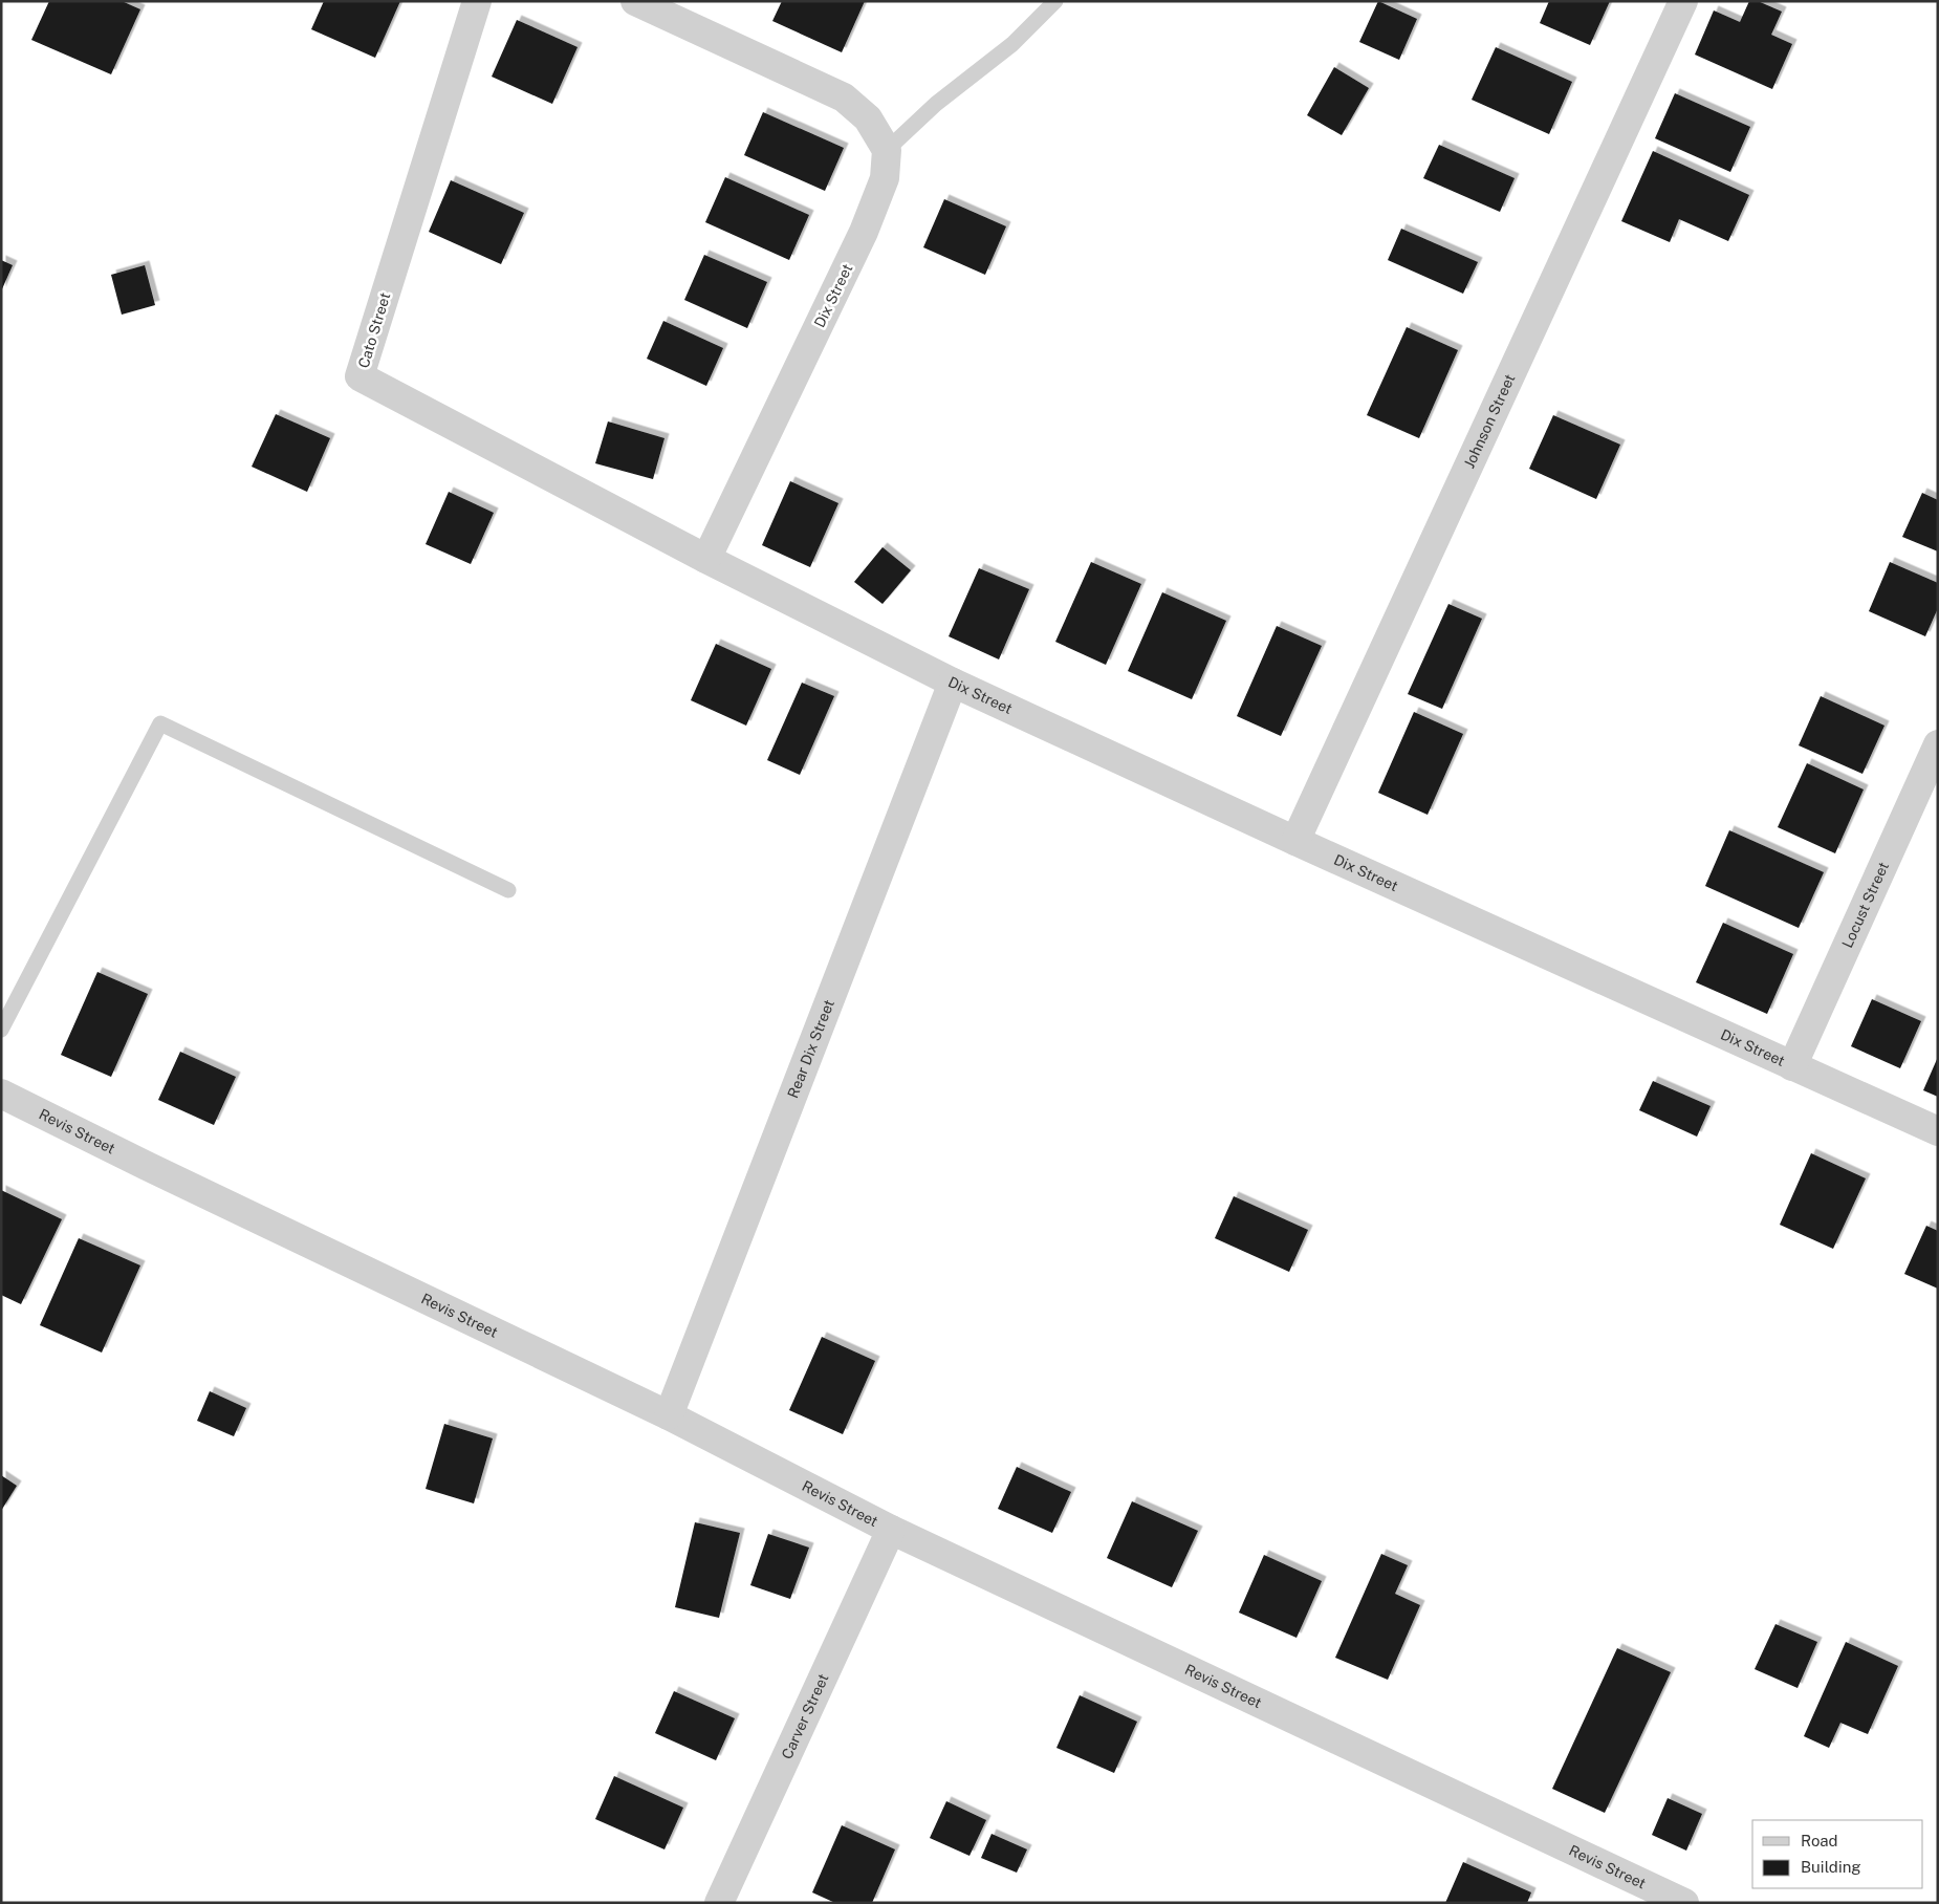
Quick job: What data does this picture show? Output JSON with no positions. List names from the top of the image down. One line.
{"streets":{"street":["Dix Street","Cato Street","Johnson Street","Locust Street","Rear Dix Street","Revis Street","Carver Street"]},"crossings":[["Dix Street","Cato Street"],["Dix Street","Johnson Street"],["Dix Street","Locust Street"],["Dix Street","Rear Dix Street"],["Rear Dix Street","Revis Street"],["Revis Street","Carver Street"]],"legend":["Road","Building"]}
